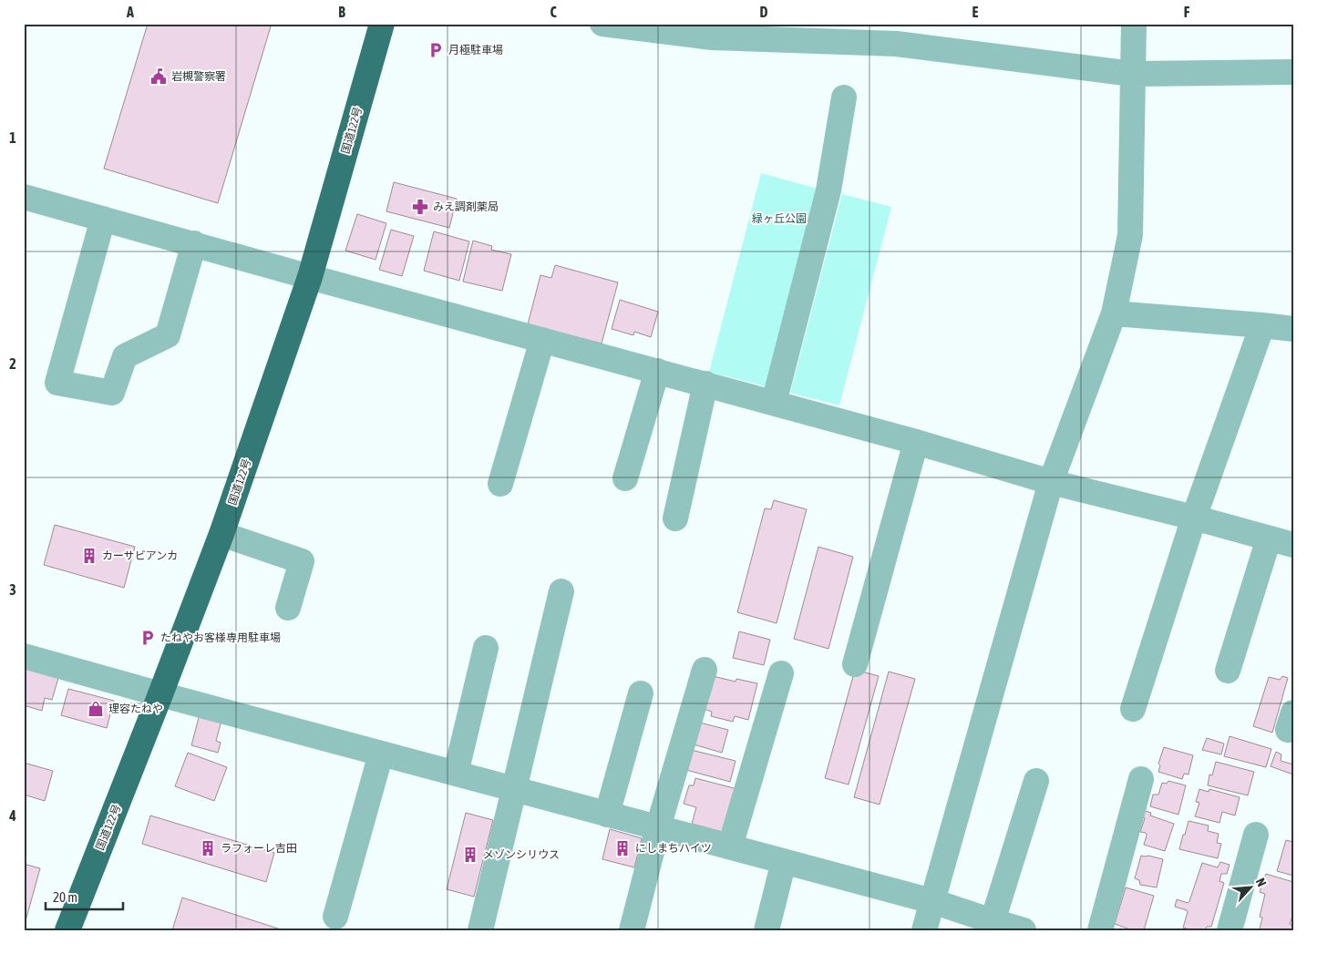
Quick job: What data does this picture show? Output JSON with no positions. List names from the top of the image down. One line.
{"streets":{"highway":["国道122号"]},"parks":["緑ヶ丘公園"],"places":{"parking":["月極駐車場","たねやお客様専用駐車場"],"public building":["岩槻警察署"],"pharmacy":["みえ調剤薬局"],"building":["カーサビアンカ","ラフォーレ吉田","にしまちハイツ","メゾンシリウス"],"shop":["理容たねや"]},"scale_bar":"20 m","north":"top right","grid":{"columns":["A","B","C","D","E","F"],"rows":["1","2","3","4"]}}
